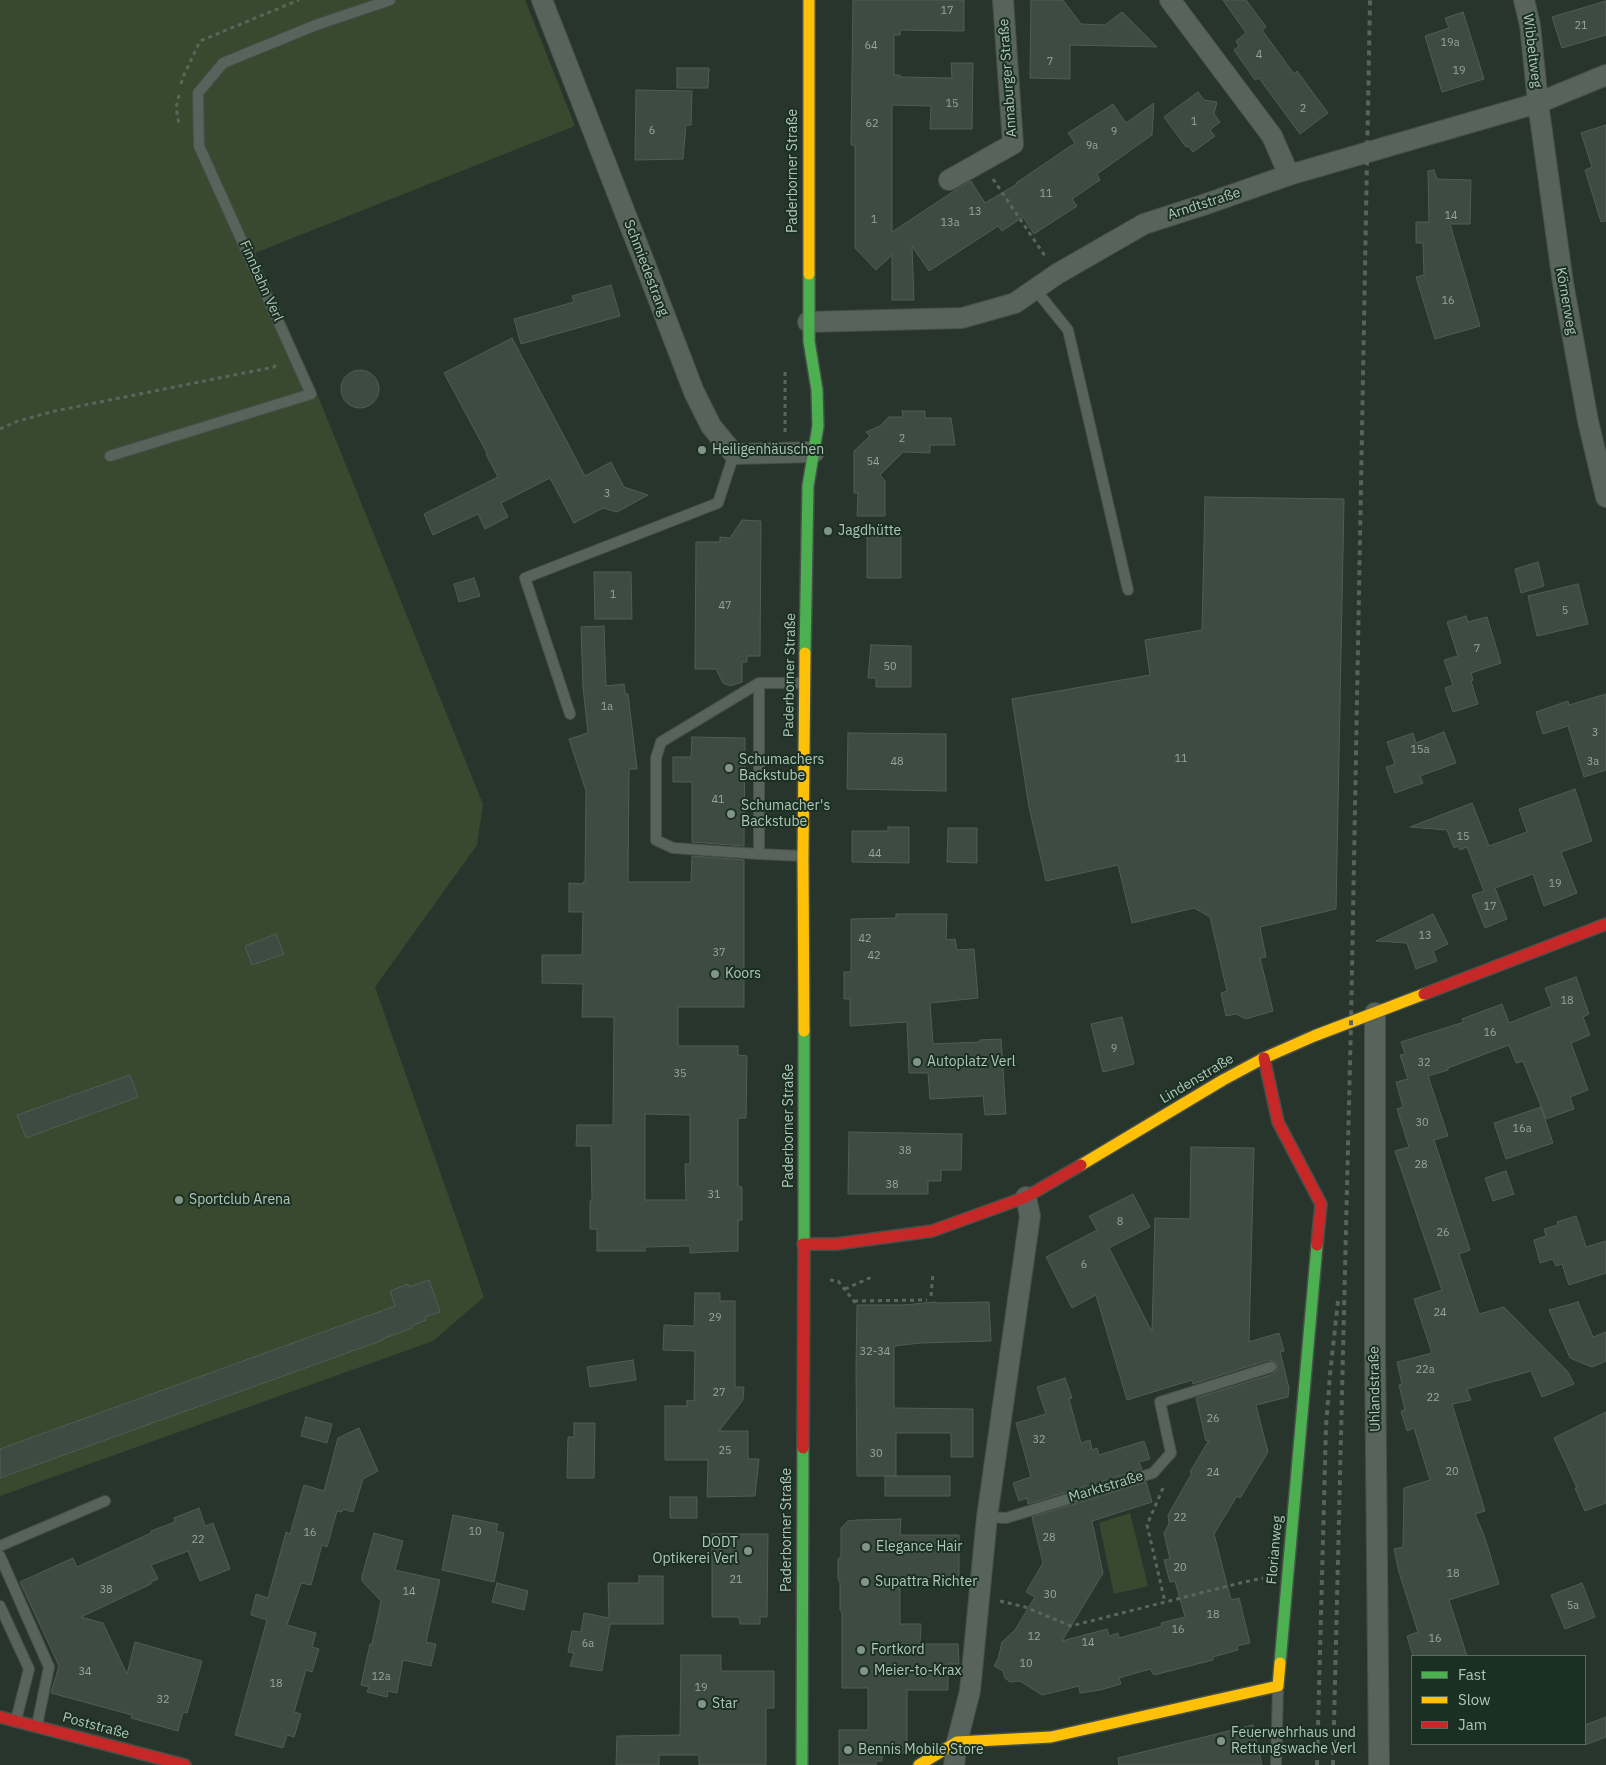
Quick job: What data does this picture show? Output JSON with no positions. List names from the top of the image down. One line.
{"streets":{"street":["Wibbeltweg","Annaburger Straße","Paderborner Straße","Arndtstraße","Schmiedestrang","Körnerweg","Lindenstraße","Uhlandstraße","Florianweg","Poststraße"],"lane":["Marktstraße"]},"crossings":[["Wibbeltweg","Arndtstraße"],["Wibbeltweg","Körnerweg"],["Paderborner Straße","Arndtstraße"],["Paderborner Straße","Lindenstraße"],["Arndtstraße","Körnerweg"],["Lindenstraße","Uhlandstraße"],["Lindenstraße","Florianweg"]],"places":["Heiligenhäuschen","Jagdhütte","Schumachers Backstube","Schumacher's Backstube","Koors","Autoplatz Verl","Sportclub Arena","Elegance Hair","DODT Optikerei Verl","Supattra Richter","Fortkord","Meier-to-Krax","Star","Feuerwehrhaus und Rettungswache Verl","Bennis Mobile Store"],"house_numbers":["17","21","19a","64","4","7","19","15","2","1","62","6","9","9a","11","13","14","1","13a","16","2","54","3","1","47","5","7","50","1a","3","15a","11","48","3a","41","15","44","19","17","13","42","37","42","18","16","9","32","35","30","16a","38","28","38","31","8","26","6","24","29","32-34","22a","27","22","26","32","25","30","20","24","22","10","16","28","22","20","18","21","38","14","30","5a","18","16","12","16","14","6a","10","34","12a","18","19","32"],"legend":["Fast","Slow","Jam"]}
